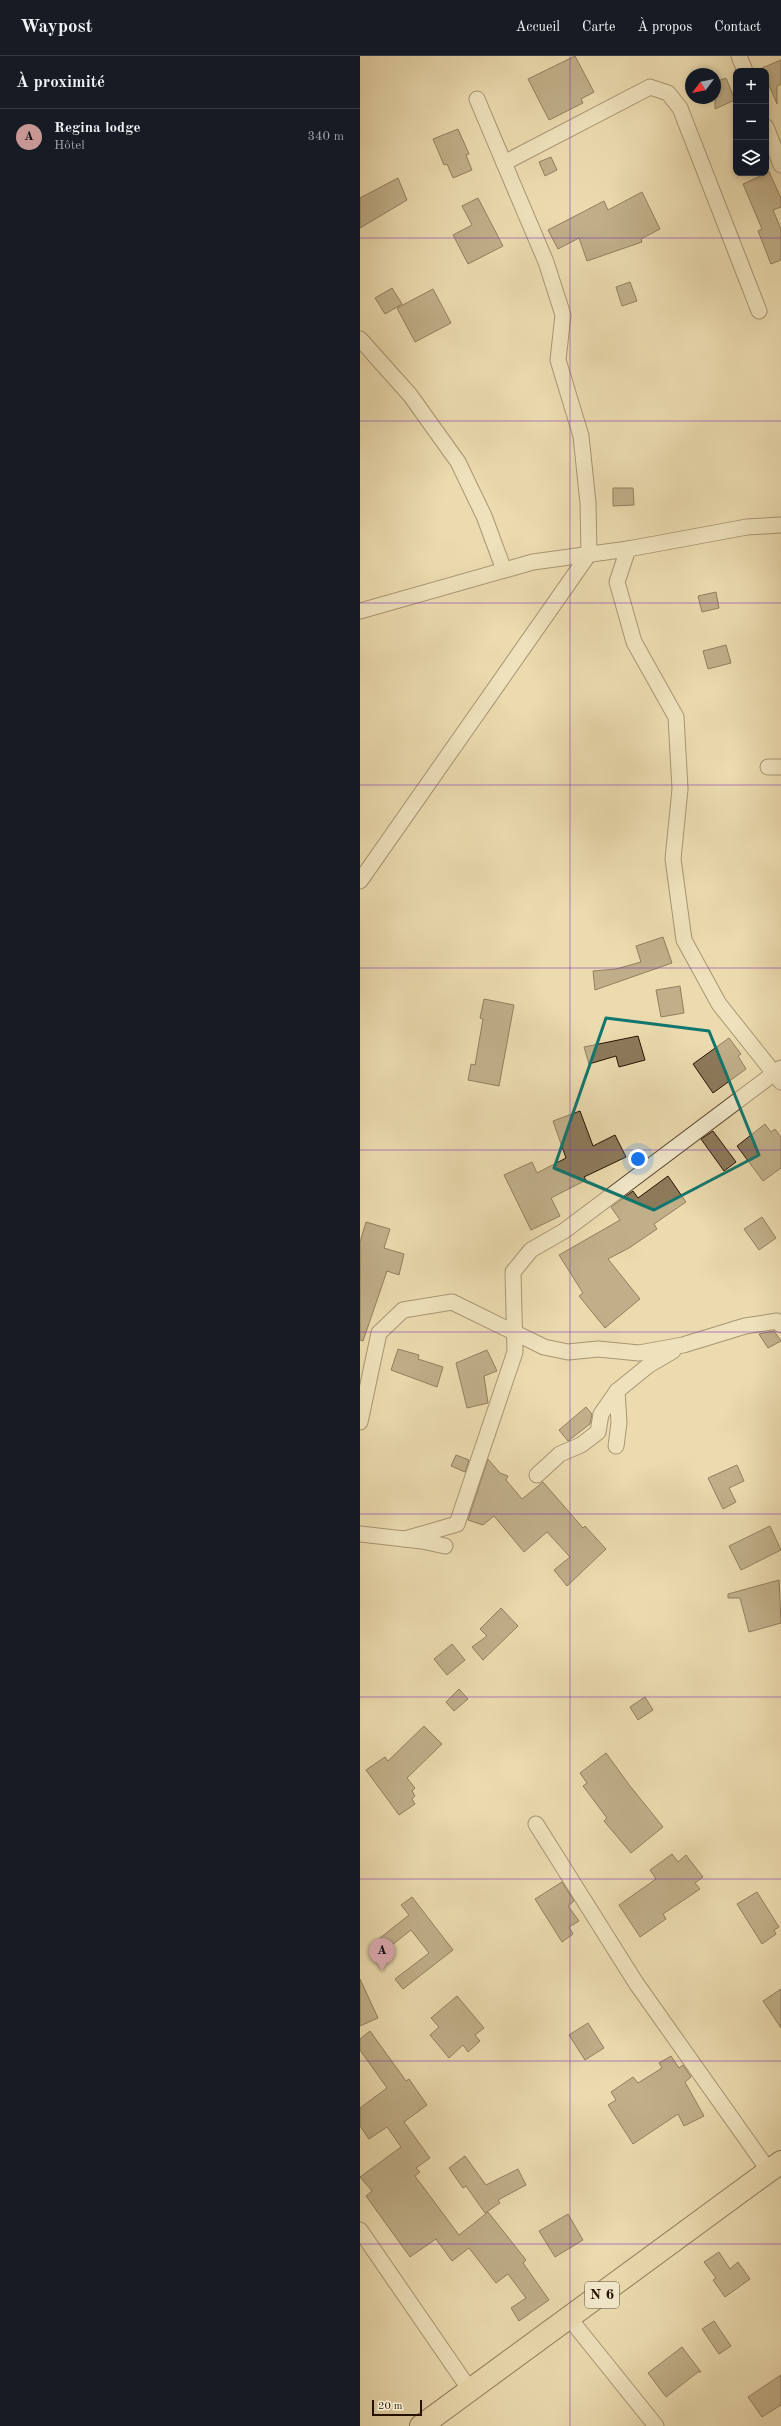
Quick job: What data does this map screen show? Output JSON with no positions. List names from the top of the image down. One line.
{"streets":{"main road":["N 6"]},"scale_bar":"20 m","north":"bottom left","page":{"header":"Waypost","nav":["Accueil","Carte","À propos","Contact"],"heading":"À proximité","map_buttons":["+","−"],"list":[{"mark":"A","name":"Regina lodge","note":"Hôtel","value":"340 m"}],"pins":"A","scale":"20 m"}}
